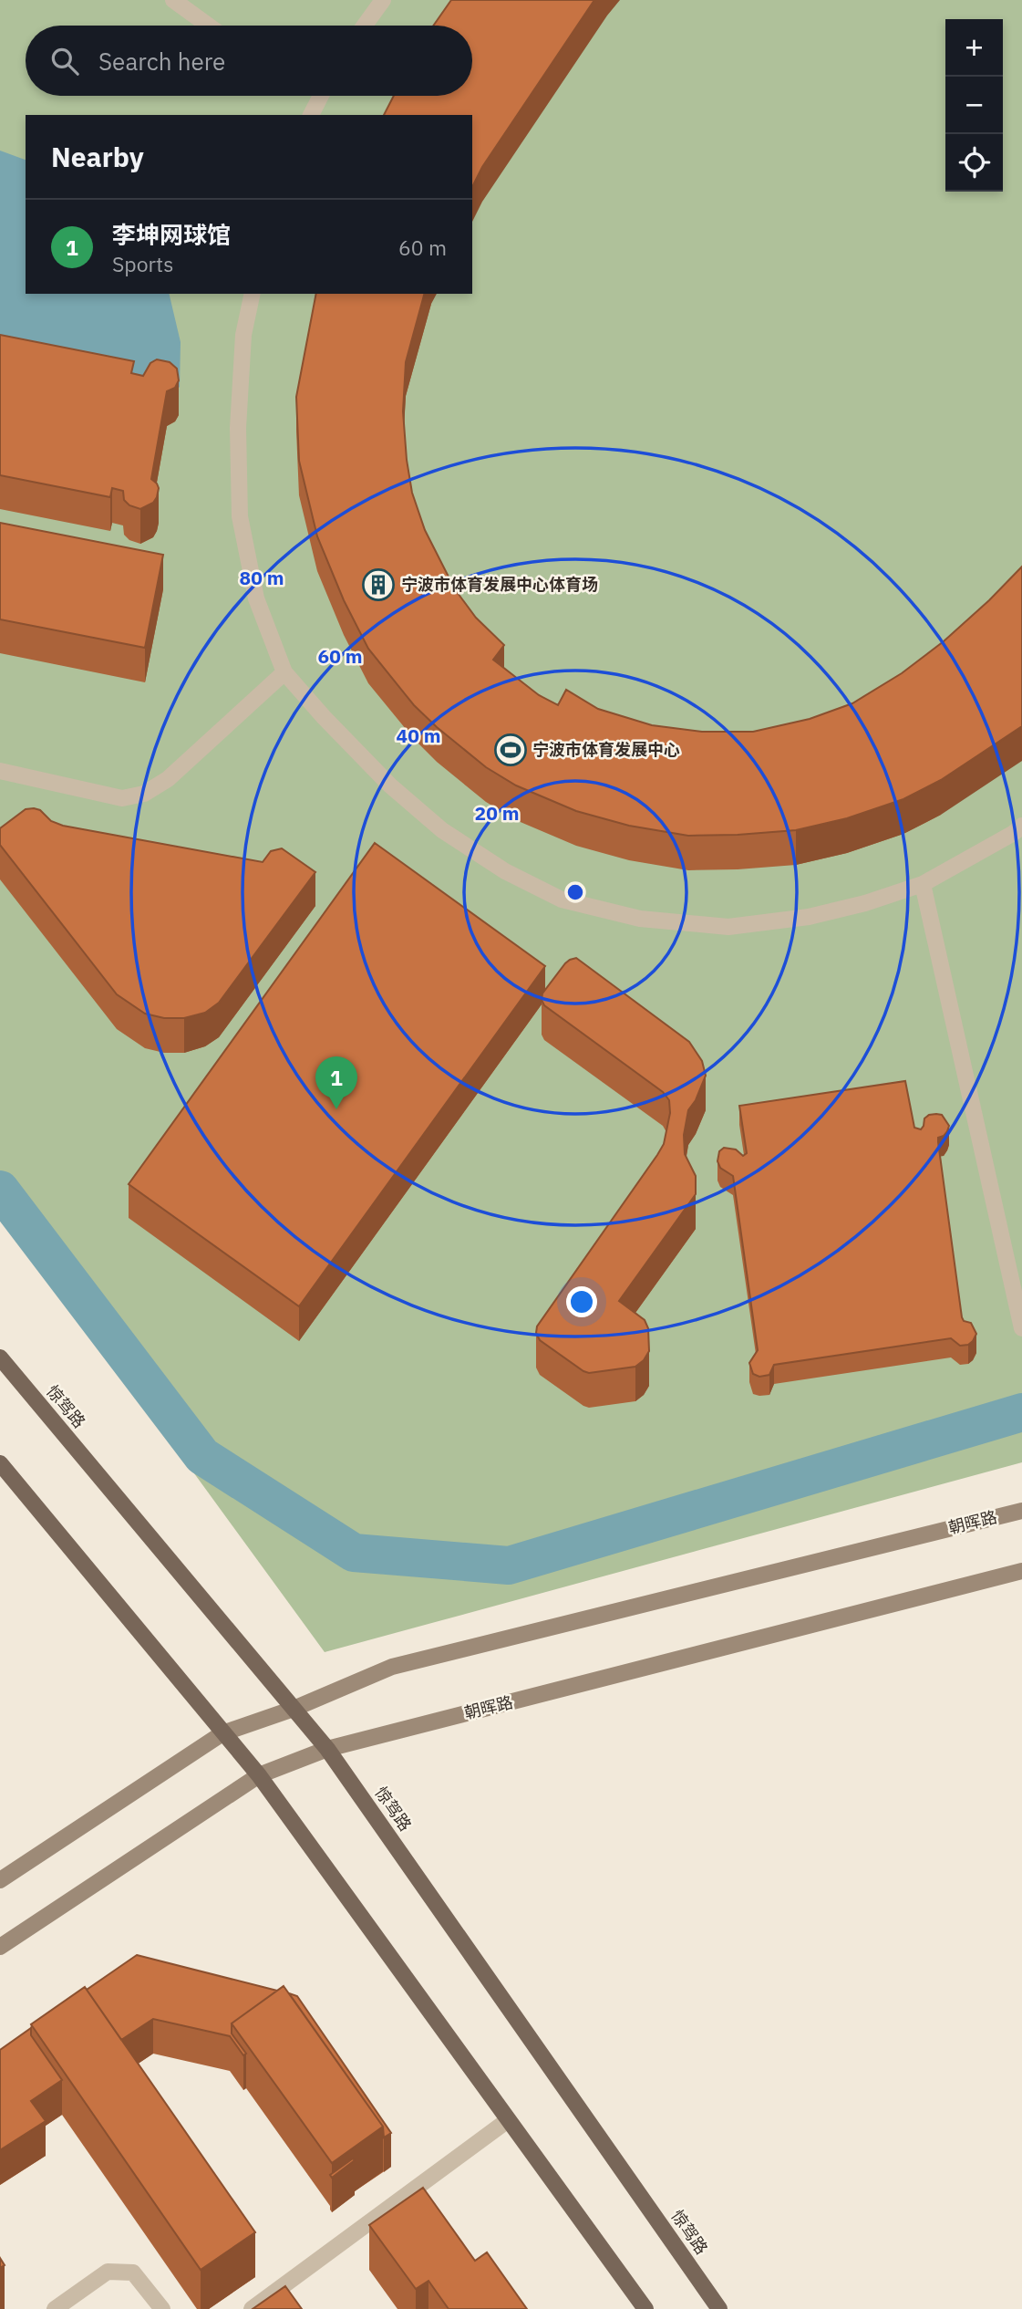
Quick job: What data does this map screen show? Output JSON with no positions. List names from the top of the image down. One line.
{"streets":{"main road":["惊驾路","朝晖路"]},"crossings":[["惊驾路","朝晖路"]],"places":{"building":["宁波市体育发展中心体育场"],"sports":["宁波市体育发展中心"]},"page":{"map_buttons":["+","−"],"search":"Search here","heading":"Nearby","list":[{"mark":"1","name":"李坤网球馆","note":"Sports","value":"60 m"}],"pins":"1"},"rings":["80 m","60 m","40 m","20 m"]}
